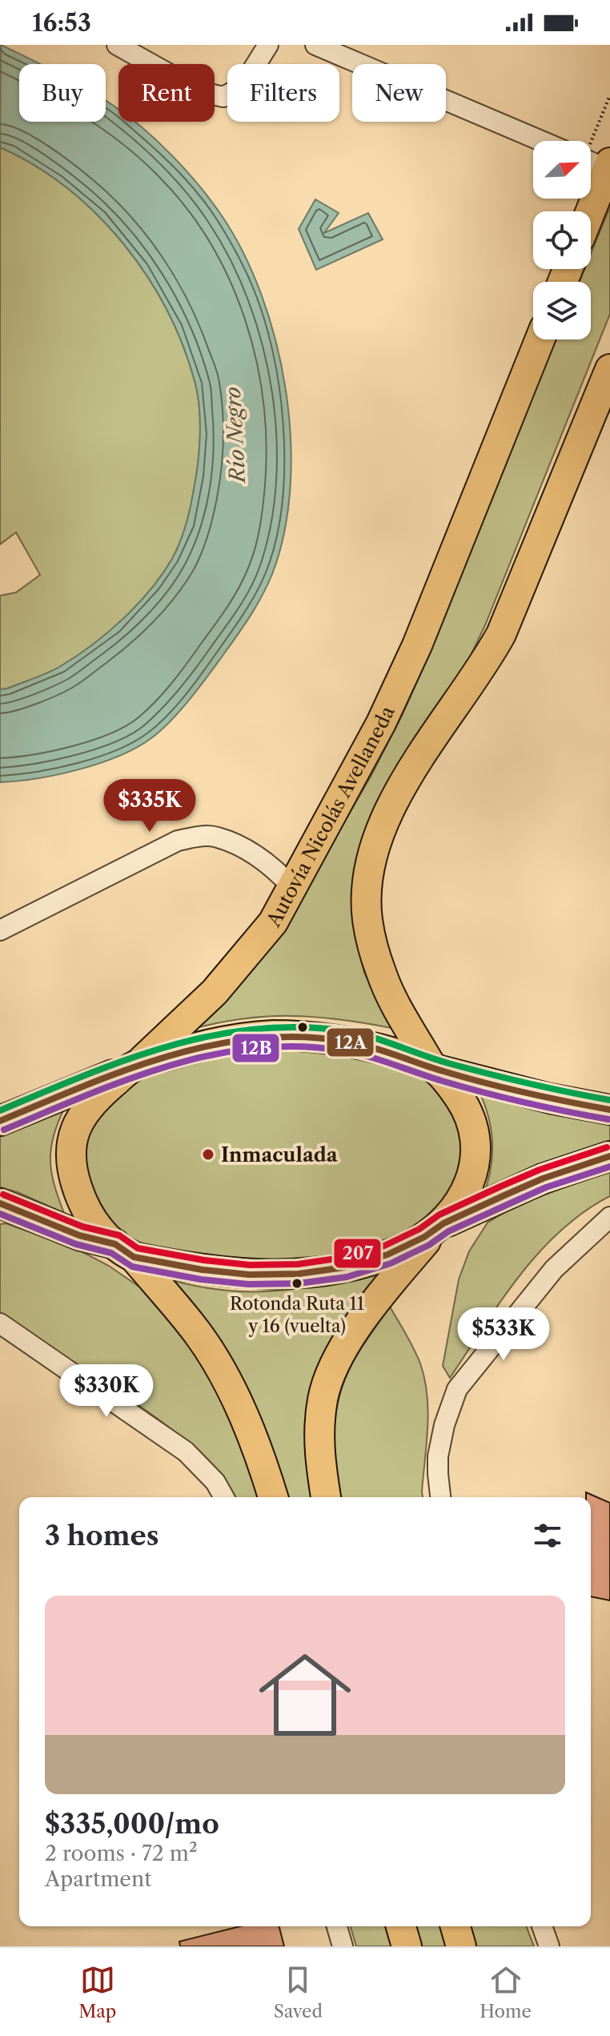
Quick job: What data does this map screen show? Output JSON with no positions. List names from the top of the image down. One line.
{"streets":{"highway":["Autovía Nicolás Avellaneda"]},"water":["Río Negro"],"places":["Inmaculada","Rotonda Ruta 11 y 16 (vuelta)"],"lines":["transit line 12A","transit line 12B","transit line 207"],"north":"top right","page":{"status":"16:53","chip":["Buy","Rent","Filters","New"],"price":["$335K","$533K","$330K"],"heading":"3 homes","list":[{"name":"$335,000/mo","note":"2 rooms · 72 m² · Apartment"}],"tabs":["Map","Saved","Home"]}}
